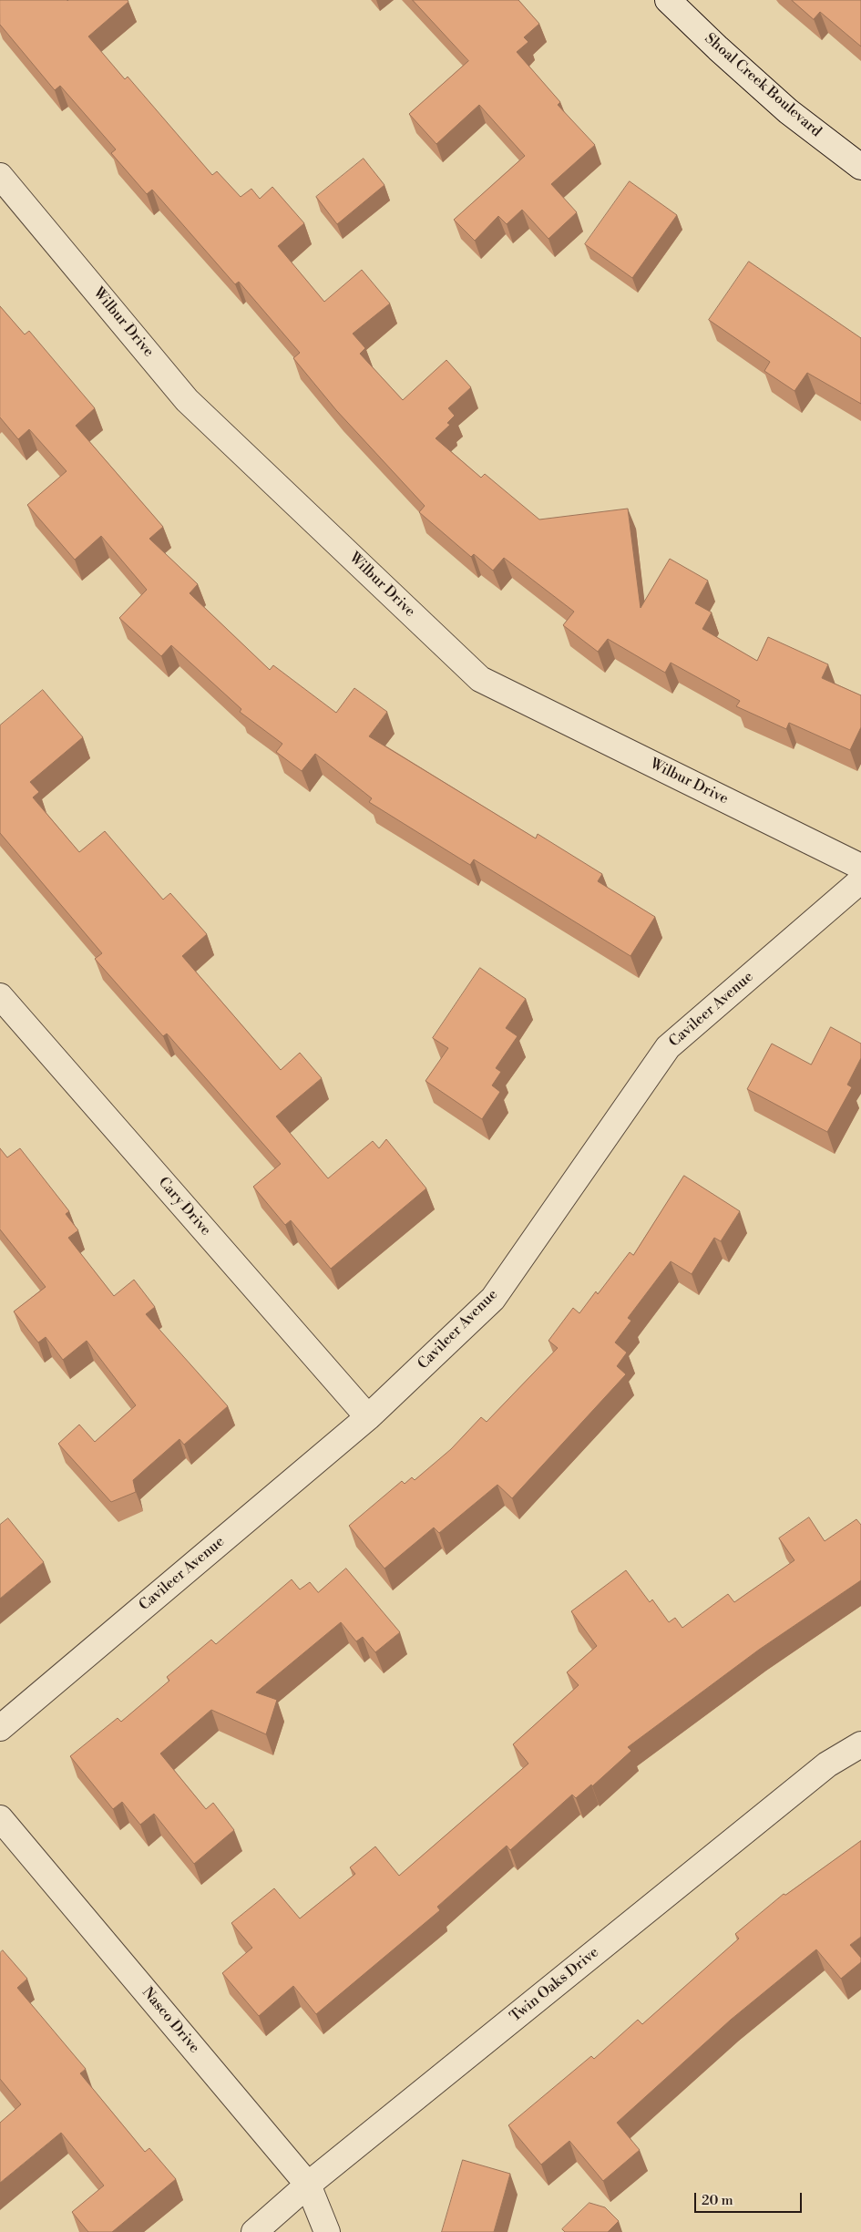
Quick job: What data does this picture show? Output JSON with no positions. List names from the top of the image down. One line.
{"streets":{"street":["Shoal Creek Boulevard","Wilbur Drive","Cavileer Avenue","Cary Drive","Twin Oaks Drive","Nasco Drive"]},"crossings":[["Cavileer Avenue","Cary Drive"],["Twin Oaks Drive","Nasco Drive"]],"scale_bar":"20 m"}
